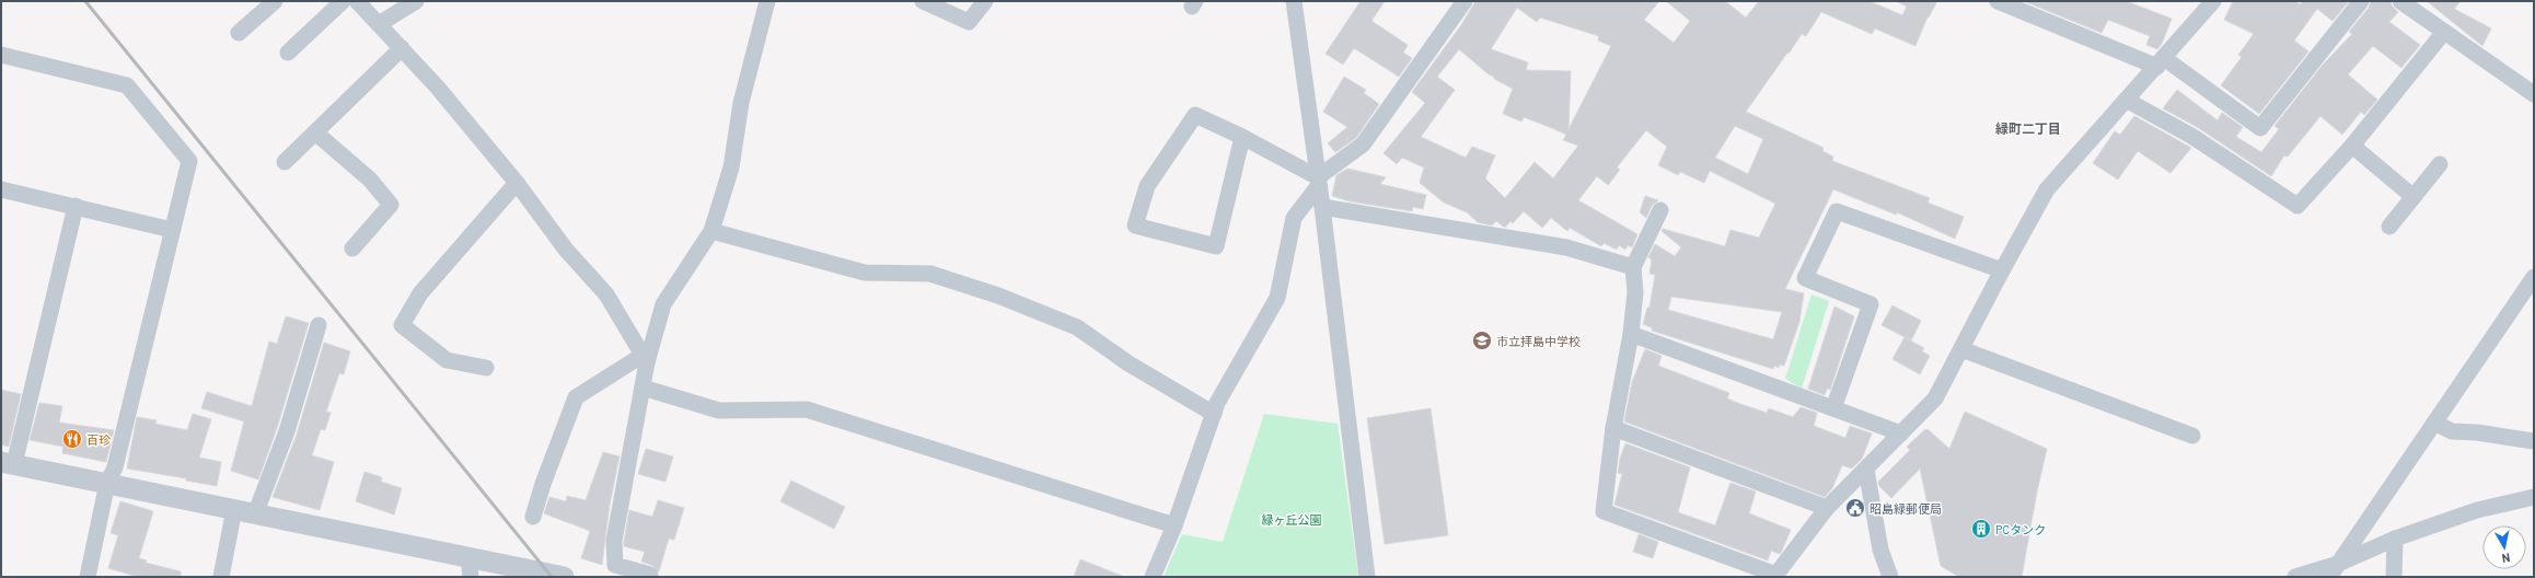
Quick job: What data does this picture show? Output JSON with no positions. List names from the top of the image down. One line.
{"districts":["緑町二丁目"],"parks":["緑ヶ丘公園"],"places":{"school or university":["市立拝島中学校"],"restaurant":["百珍"],"public building":["昭島緑郵便局"],"building":["PCタンク"]},"north":"bottom"}
